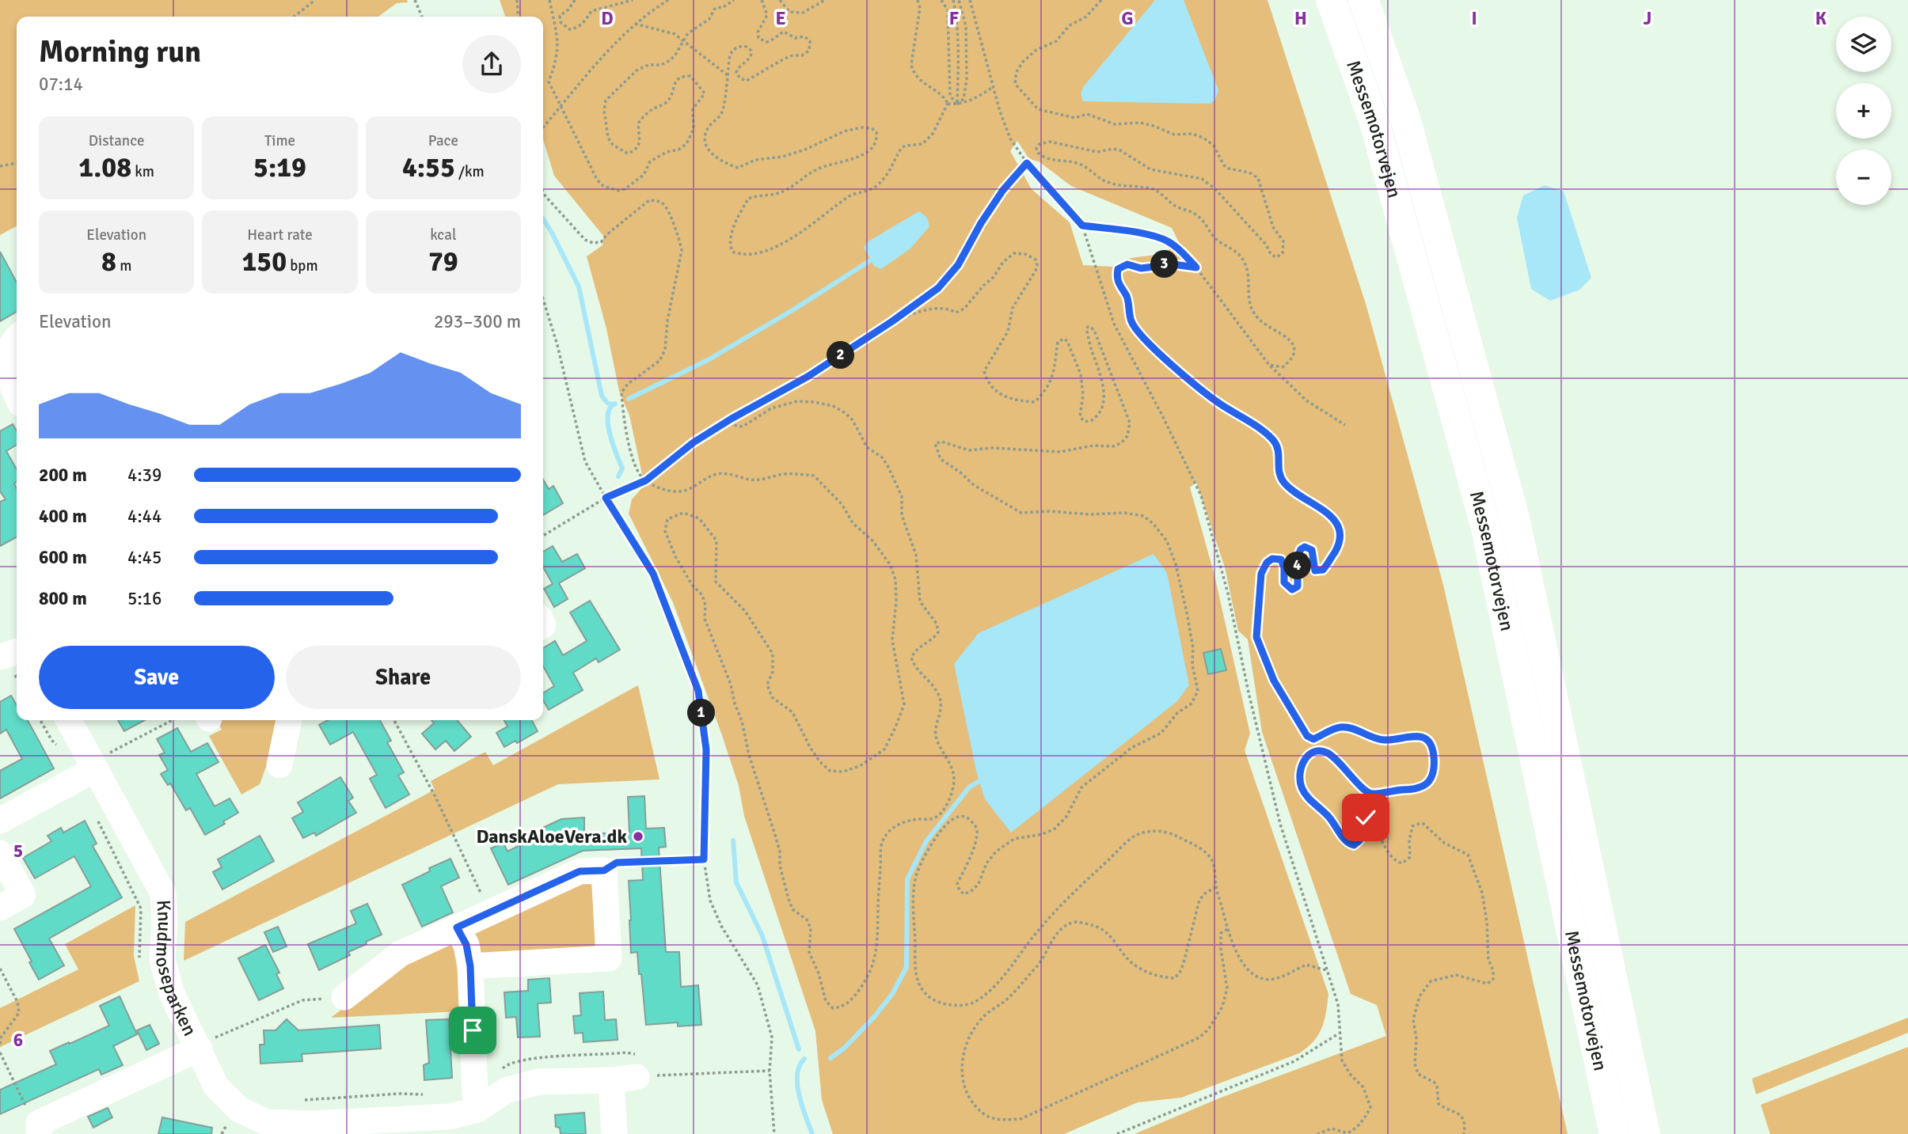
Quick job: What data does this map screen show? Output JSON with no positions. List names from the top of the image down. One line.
{"streets":{"highway":["Messemotorvejen"],"street":["Knudmoseparken"]},"places":["DanskAloeVera.dk"],"page":{"map_buttons":["+","−"],"heading":["Morning run","07:14"],"stats":[["Distance","1.08 km"],["Time","5:19"],["Pace","4:55 /km"],["Elevation","8 m"],["Heart rate","150 bpm"],["kcal","79"]],"pins":["3","2","4","1"],"chart":["Elevation","293–300 m"],"list":[{"name":"200 m","note":"4:39"},{"name":"400 m","note":"4:44"},{"name":"600 m","note":"4:45"},{"name":"800 m","note":"5:16"}],"buttons":["Save","Share"]},"grid":{"columns":["D","E","F","G","H","I","J","K"],"rows":["5","6"]}}
